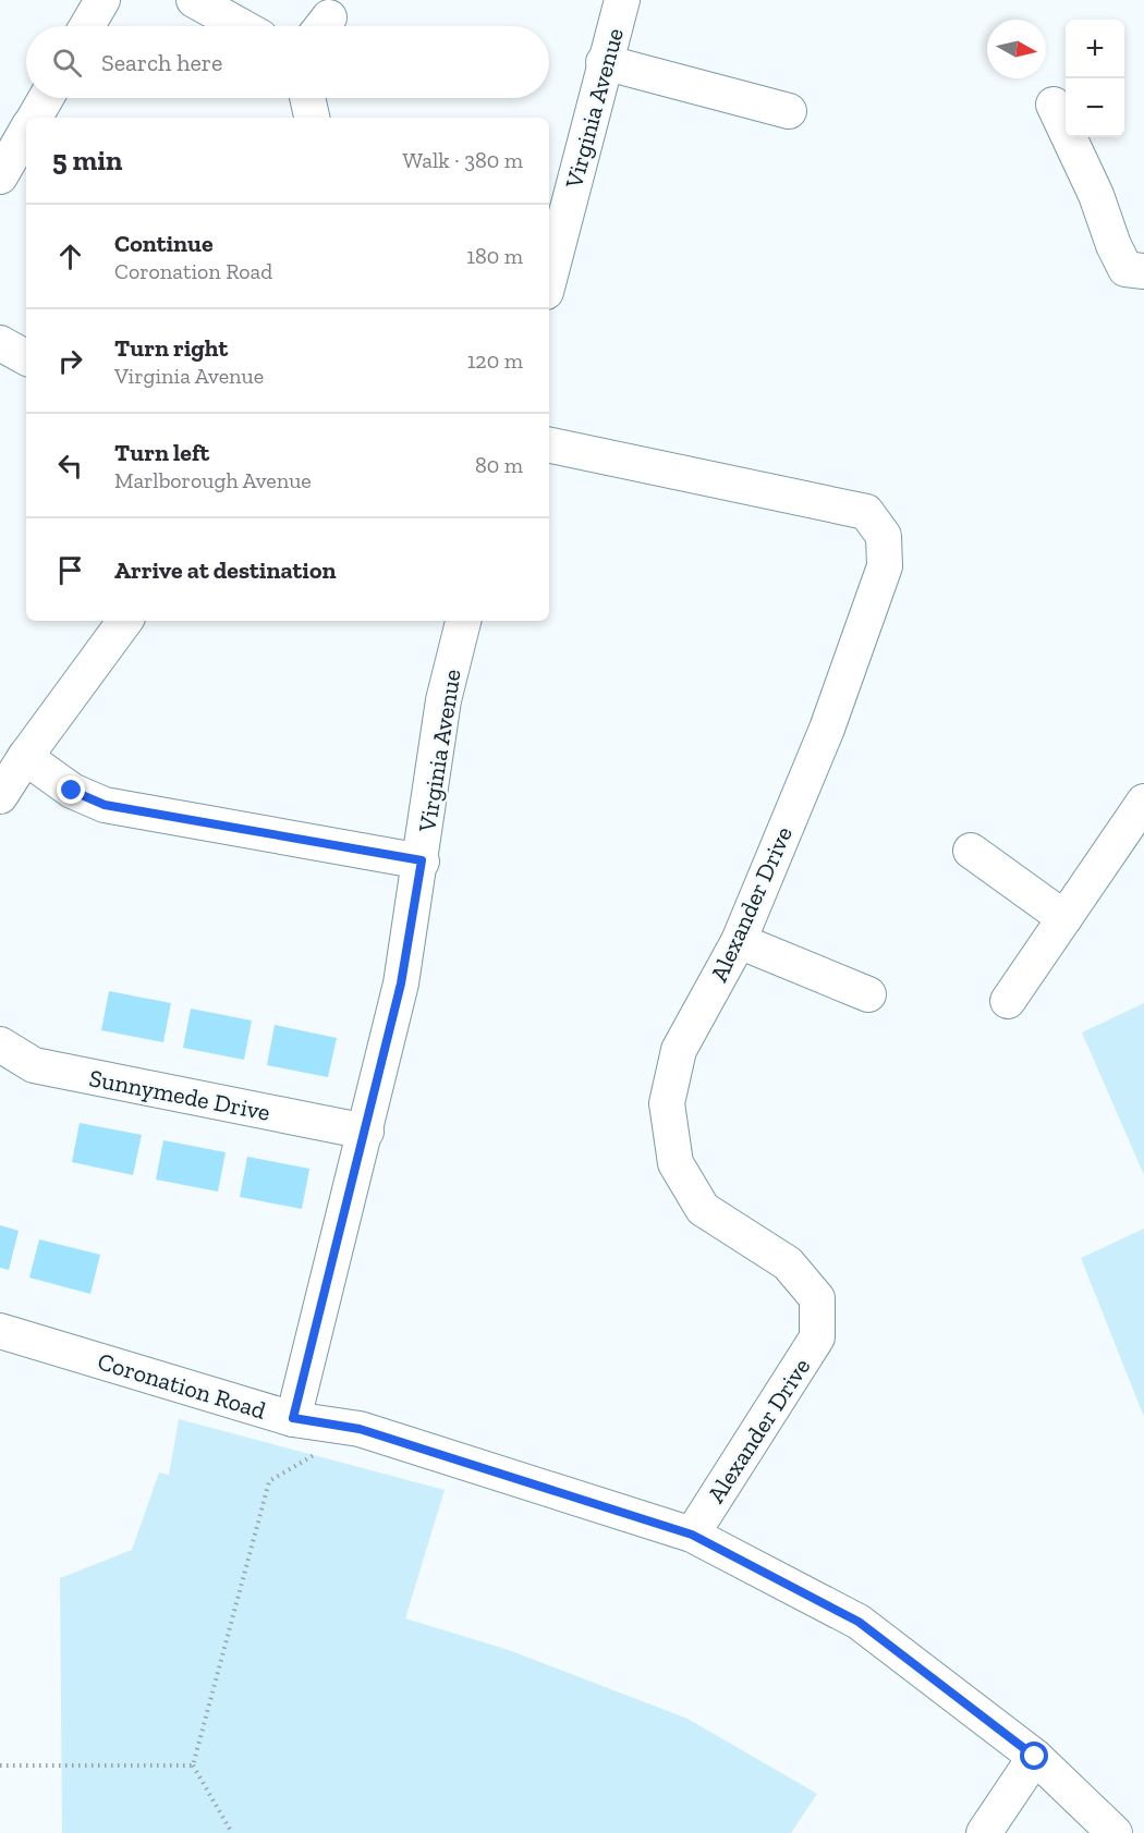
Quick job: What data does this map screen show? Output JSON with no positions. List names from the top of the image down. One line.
{"streets":{"street":["Virginia Avenue","Alexander Drive","Sunnymede Drive","Coronation Road"]},"crossings":[["Virginia Avenue","Sunnymede Drive"],["Virginia Avenue","Coronation Road"],["Alexander Drive","Coronation Road"]],"north":"right","page":{"map_buttons":["+","−"],"search":"Search here","heading":["5 min","Walk · 380 m"],"list":[["Continue","Coronation Road","180 m"],["Turn right","Virginia Avenue","120 m"],["Turn left","Marlborough Avenue","80 m"],"Arrive at destination"]}}
